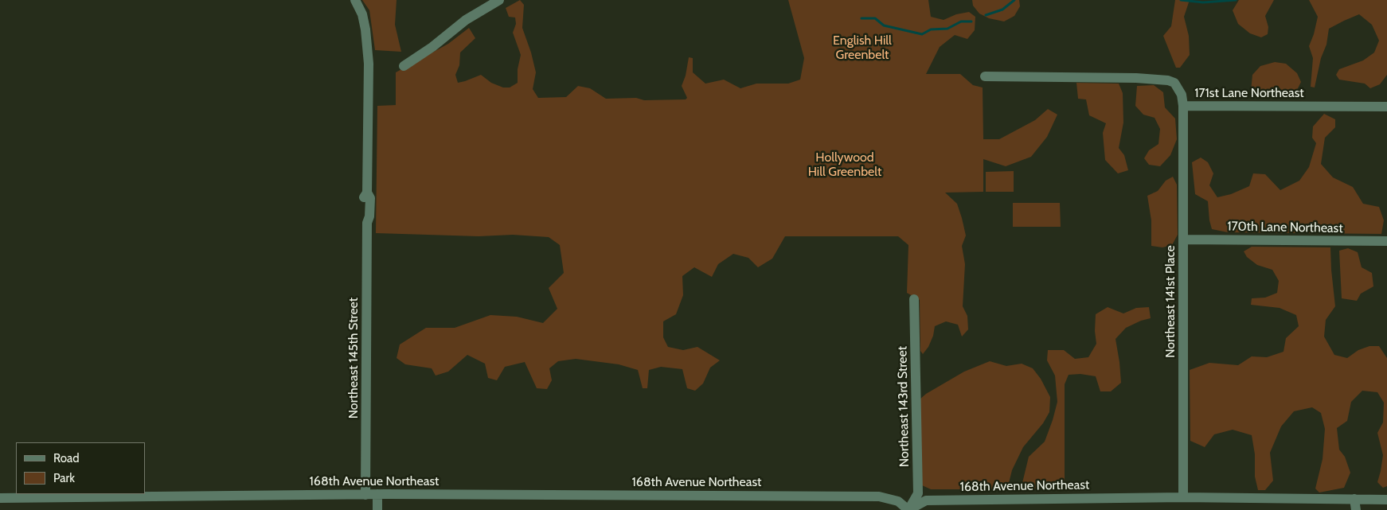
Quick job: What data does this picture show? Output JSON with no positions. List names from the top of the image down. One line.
{"streets":{"street":["171st Lane Northeast","170th Lane Northeast","Northeast 141st Place","Northeast 145th Street","Northeast 143rd Street","168th Avenue Northeast"]},"crossings":[["171st Lane Northeast","Northeast 141st Place"],["170th Lane Northeast","Northeast 141st Place"],["Northeast 141st Place","168th Avenue Northeast"],["Northeast 145th Street","168th Avenue Northeast"],["Northeast 143rd Street","168th Avenue Northeast"]],"parks":["English Hill Greenbelt","Hollywood Hill Greenbelt"],"legend":["Road","Park"]}
